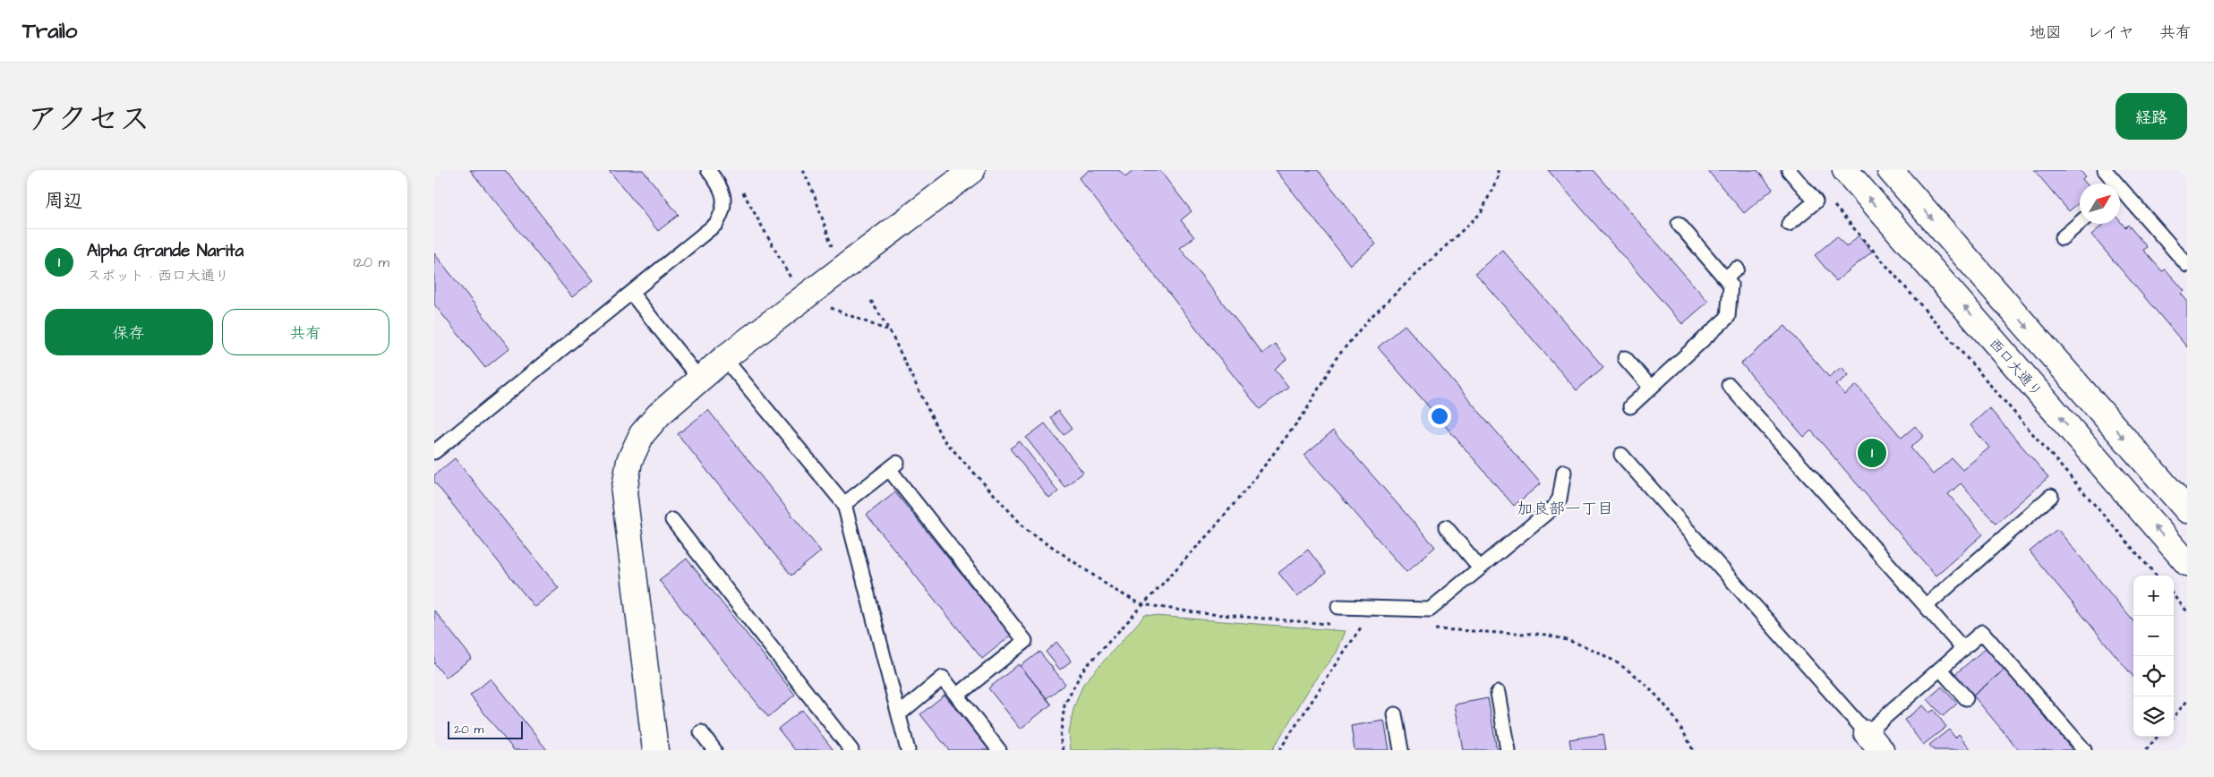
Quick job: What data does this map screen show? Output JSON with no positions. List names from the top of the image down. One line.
{"streets":{"street":["西口大通り"]},"districts":["加良部一丁目"],"scale_bar":"20 m","north":"top right","page":{"header":"Trailo","nav":["地図","レイヤ","共有"],"title":"アクセス","buttons":["経路",["保存","共有"]],"heading":"周辺","list":[{"mark":"1","name":"Alpha Grande Narita","note":"スポット · 西口大通り","value":"120 m"}],"pins":"1","map_buttons":["+","−"],"scale":"20 m"}}
